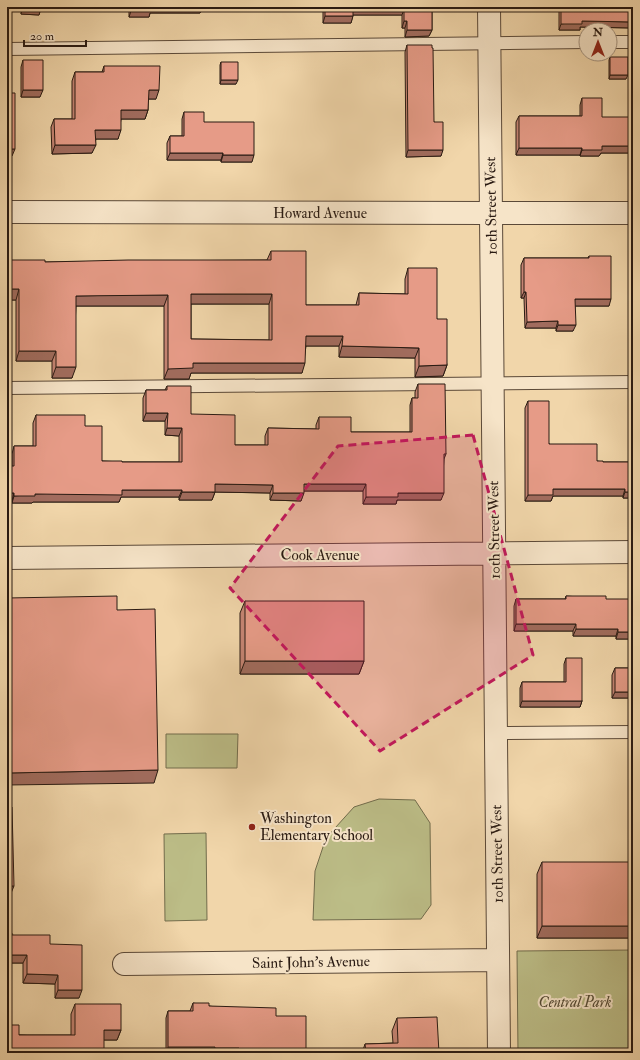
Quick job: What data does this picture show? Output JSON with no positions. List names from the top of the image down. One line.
{"streets":{"street":["10th Street West","Howard Avenue","Cook Avenue","Saint John's Avenue"]},"crossings":[["10th Street West","Howard Avenue"],["10th Street West","Cook Avenue"],["10th Street West","Saint John's Avenue"]],"parks":["Central Park"],"places":["Washington Elementary School"],"scale_bar":"20 m","north":"top"}
